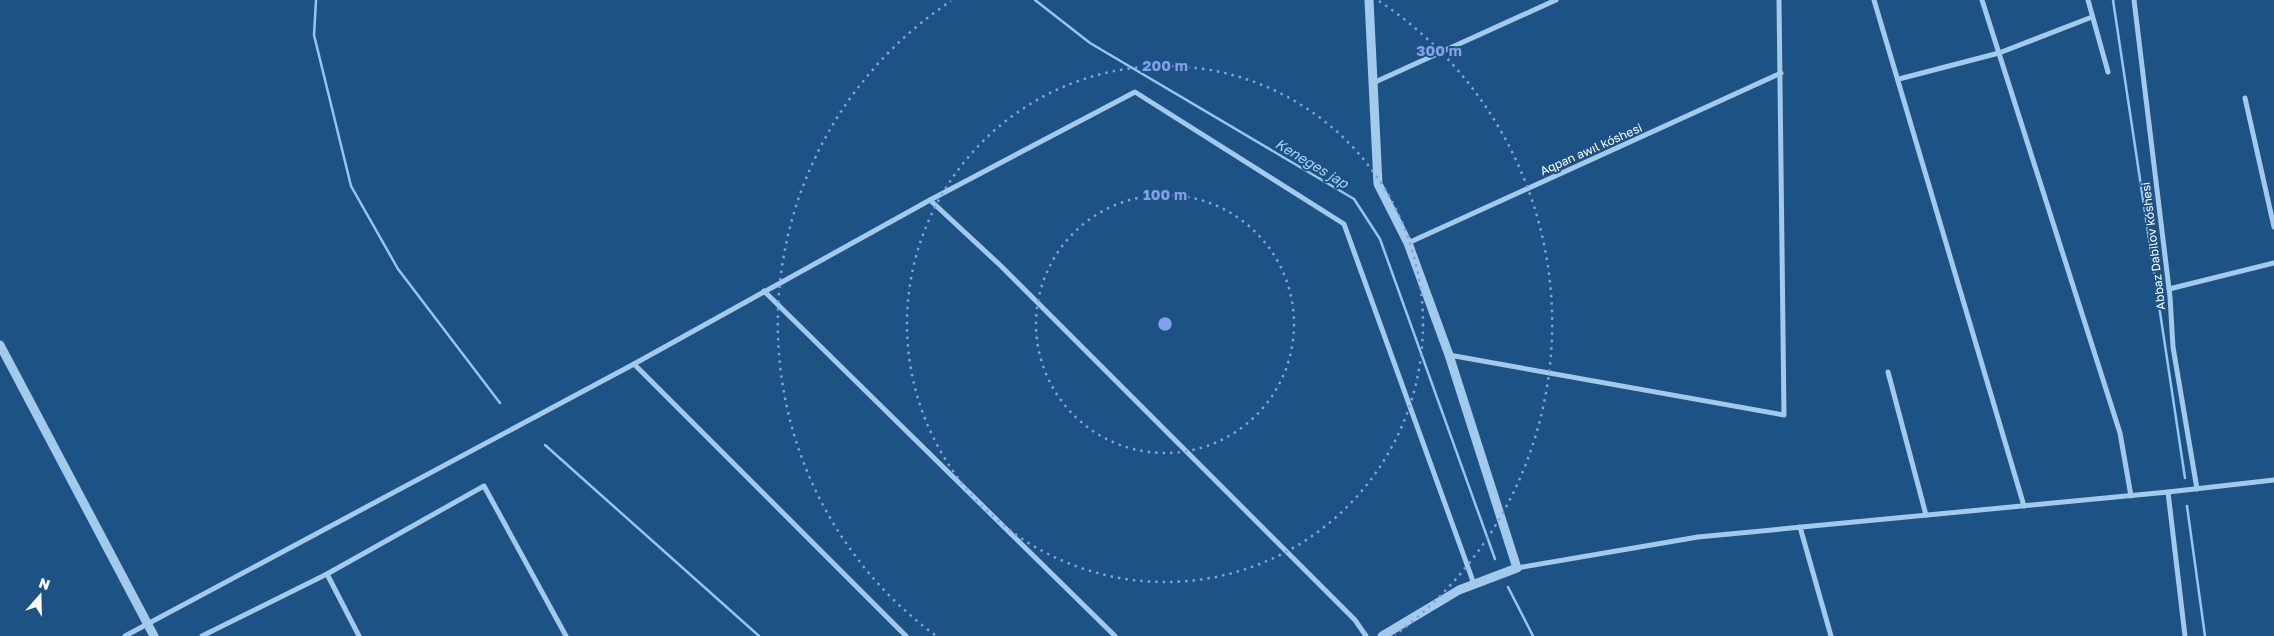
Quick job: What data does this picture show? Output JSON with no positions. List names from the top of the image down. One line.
{"streets":{"street":["Aqpan awıl kóshesi","Abbaz Dabilov kóshesi"]},"water":["Keneges jap"],"north":"top","rings":["300 m","200 m","100 m"]}
